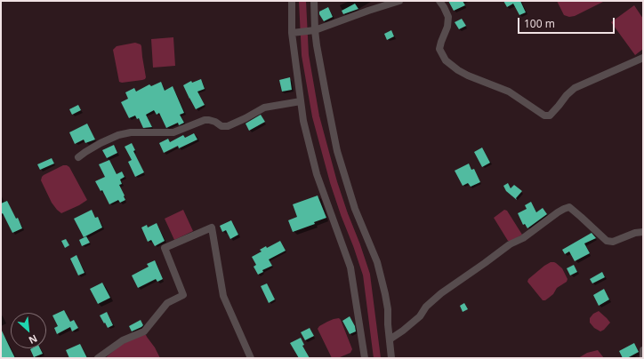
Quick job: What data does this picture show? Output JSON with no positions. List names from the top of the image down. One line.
{"scale_bar":"100 m","north":"bottom right"}
